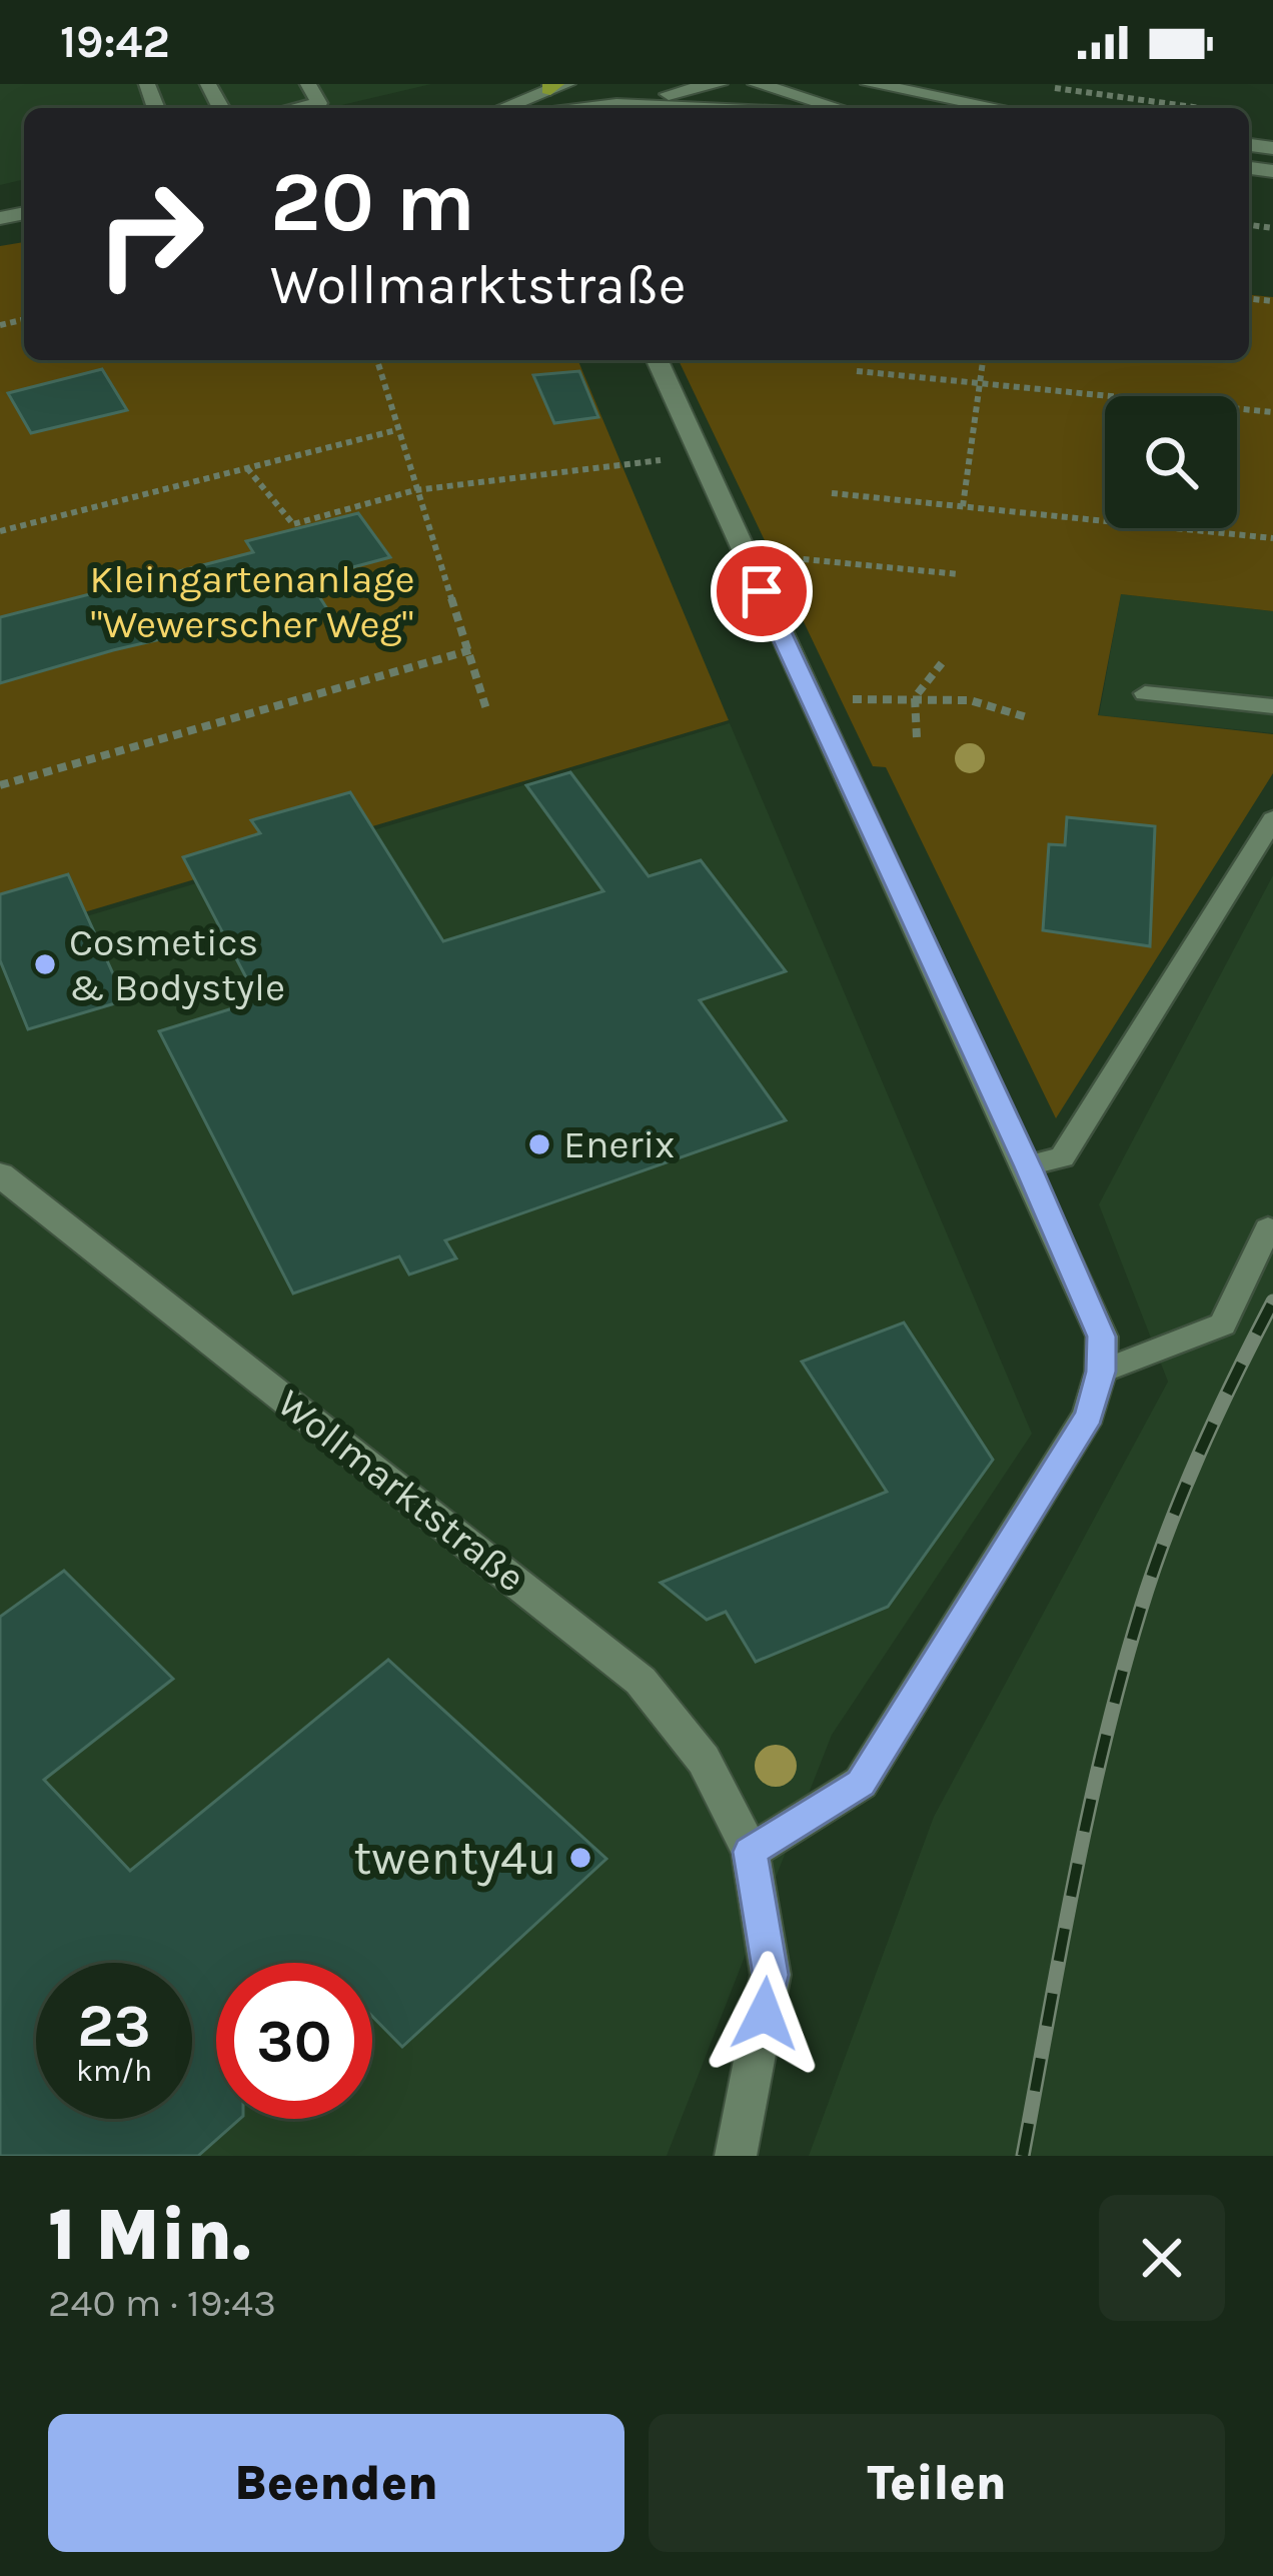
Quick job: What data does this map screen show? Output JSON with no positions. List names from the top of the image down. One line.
{"streets":{"street":["Wollmarktstraße"]},"parks":["Kleingartenanlage \"Wewerscher Weg\""],"places":["Cosmetics & Bodystyle","Enerix","twenty4u"],"page":{"status":"19:42","turn":["20 m","Wollmarktstraße"],"speed":"23 km/h","limit":"30","heading":["1 Min.","240 m · 19:43"],"buttons":["Beenden","Teilen"]}}
